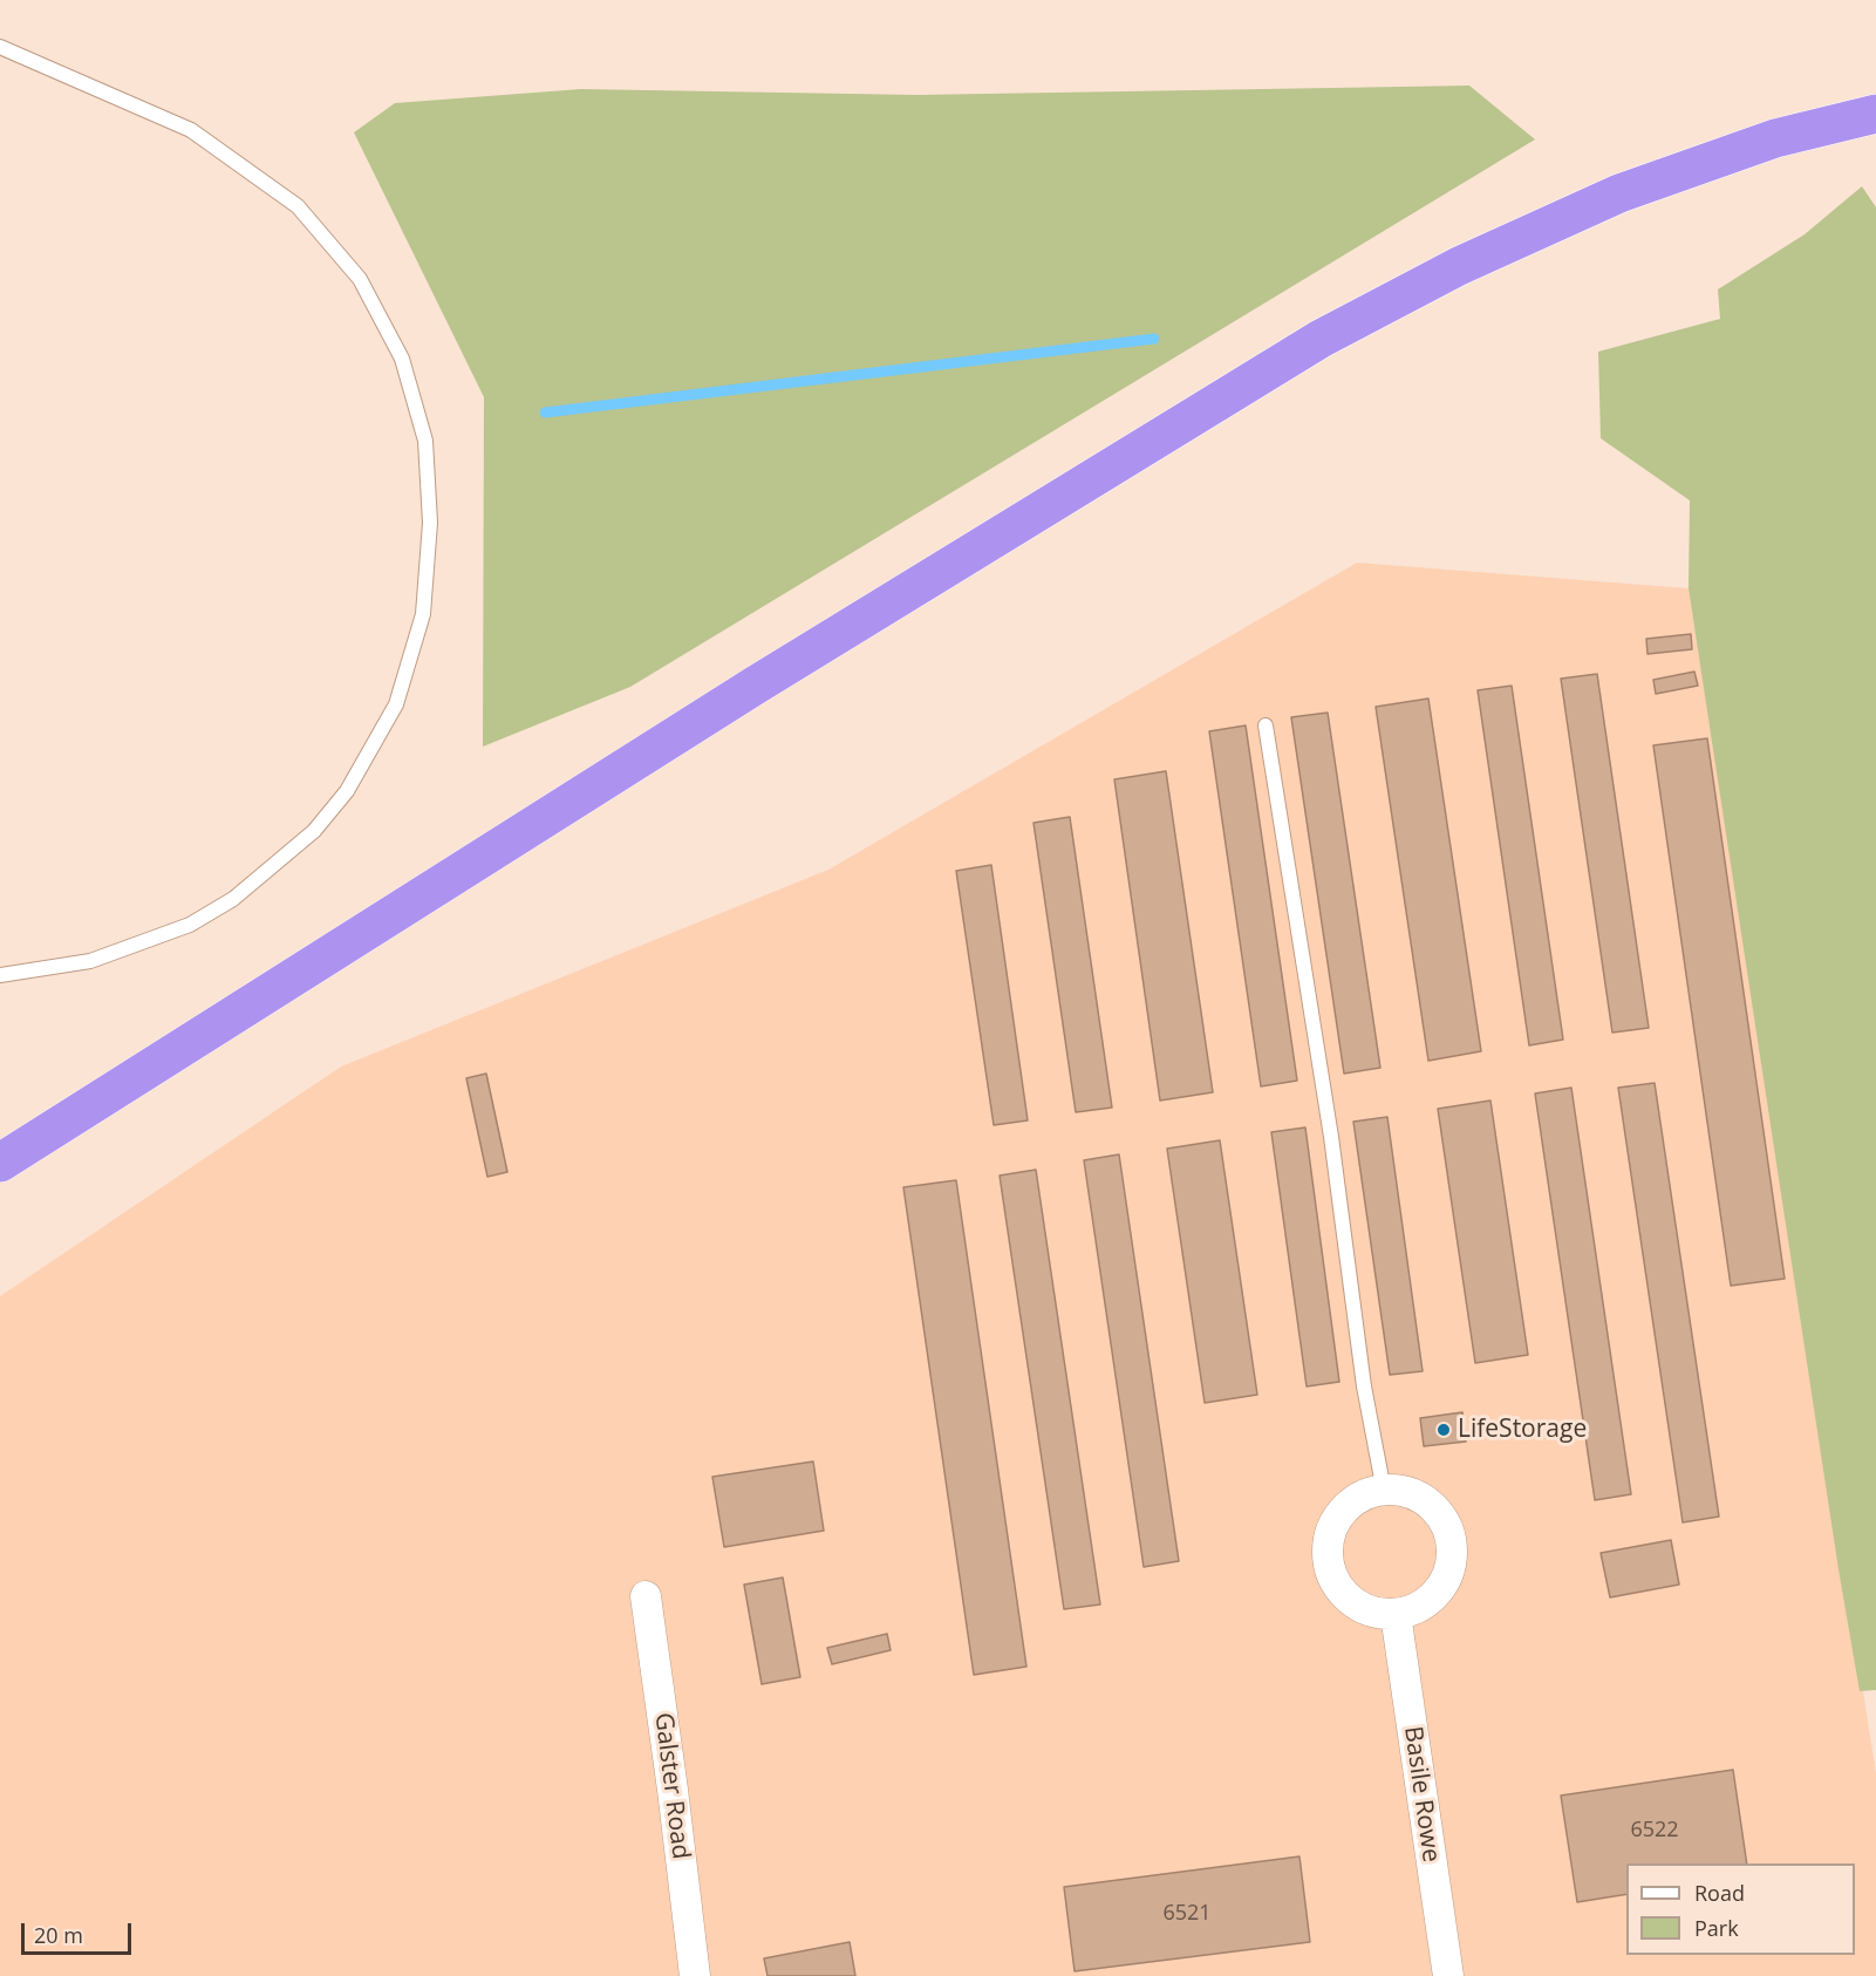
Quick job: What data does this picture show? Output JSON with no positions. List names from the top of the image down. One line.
{"streets":{"street":["Galster Road","Basile Rowe"]},"places":["LifeStorage"],"house_numbers":["6522","6521"],"legend":["Road","Park"],"scale_bar":"20 m"}
